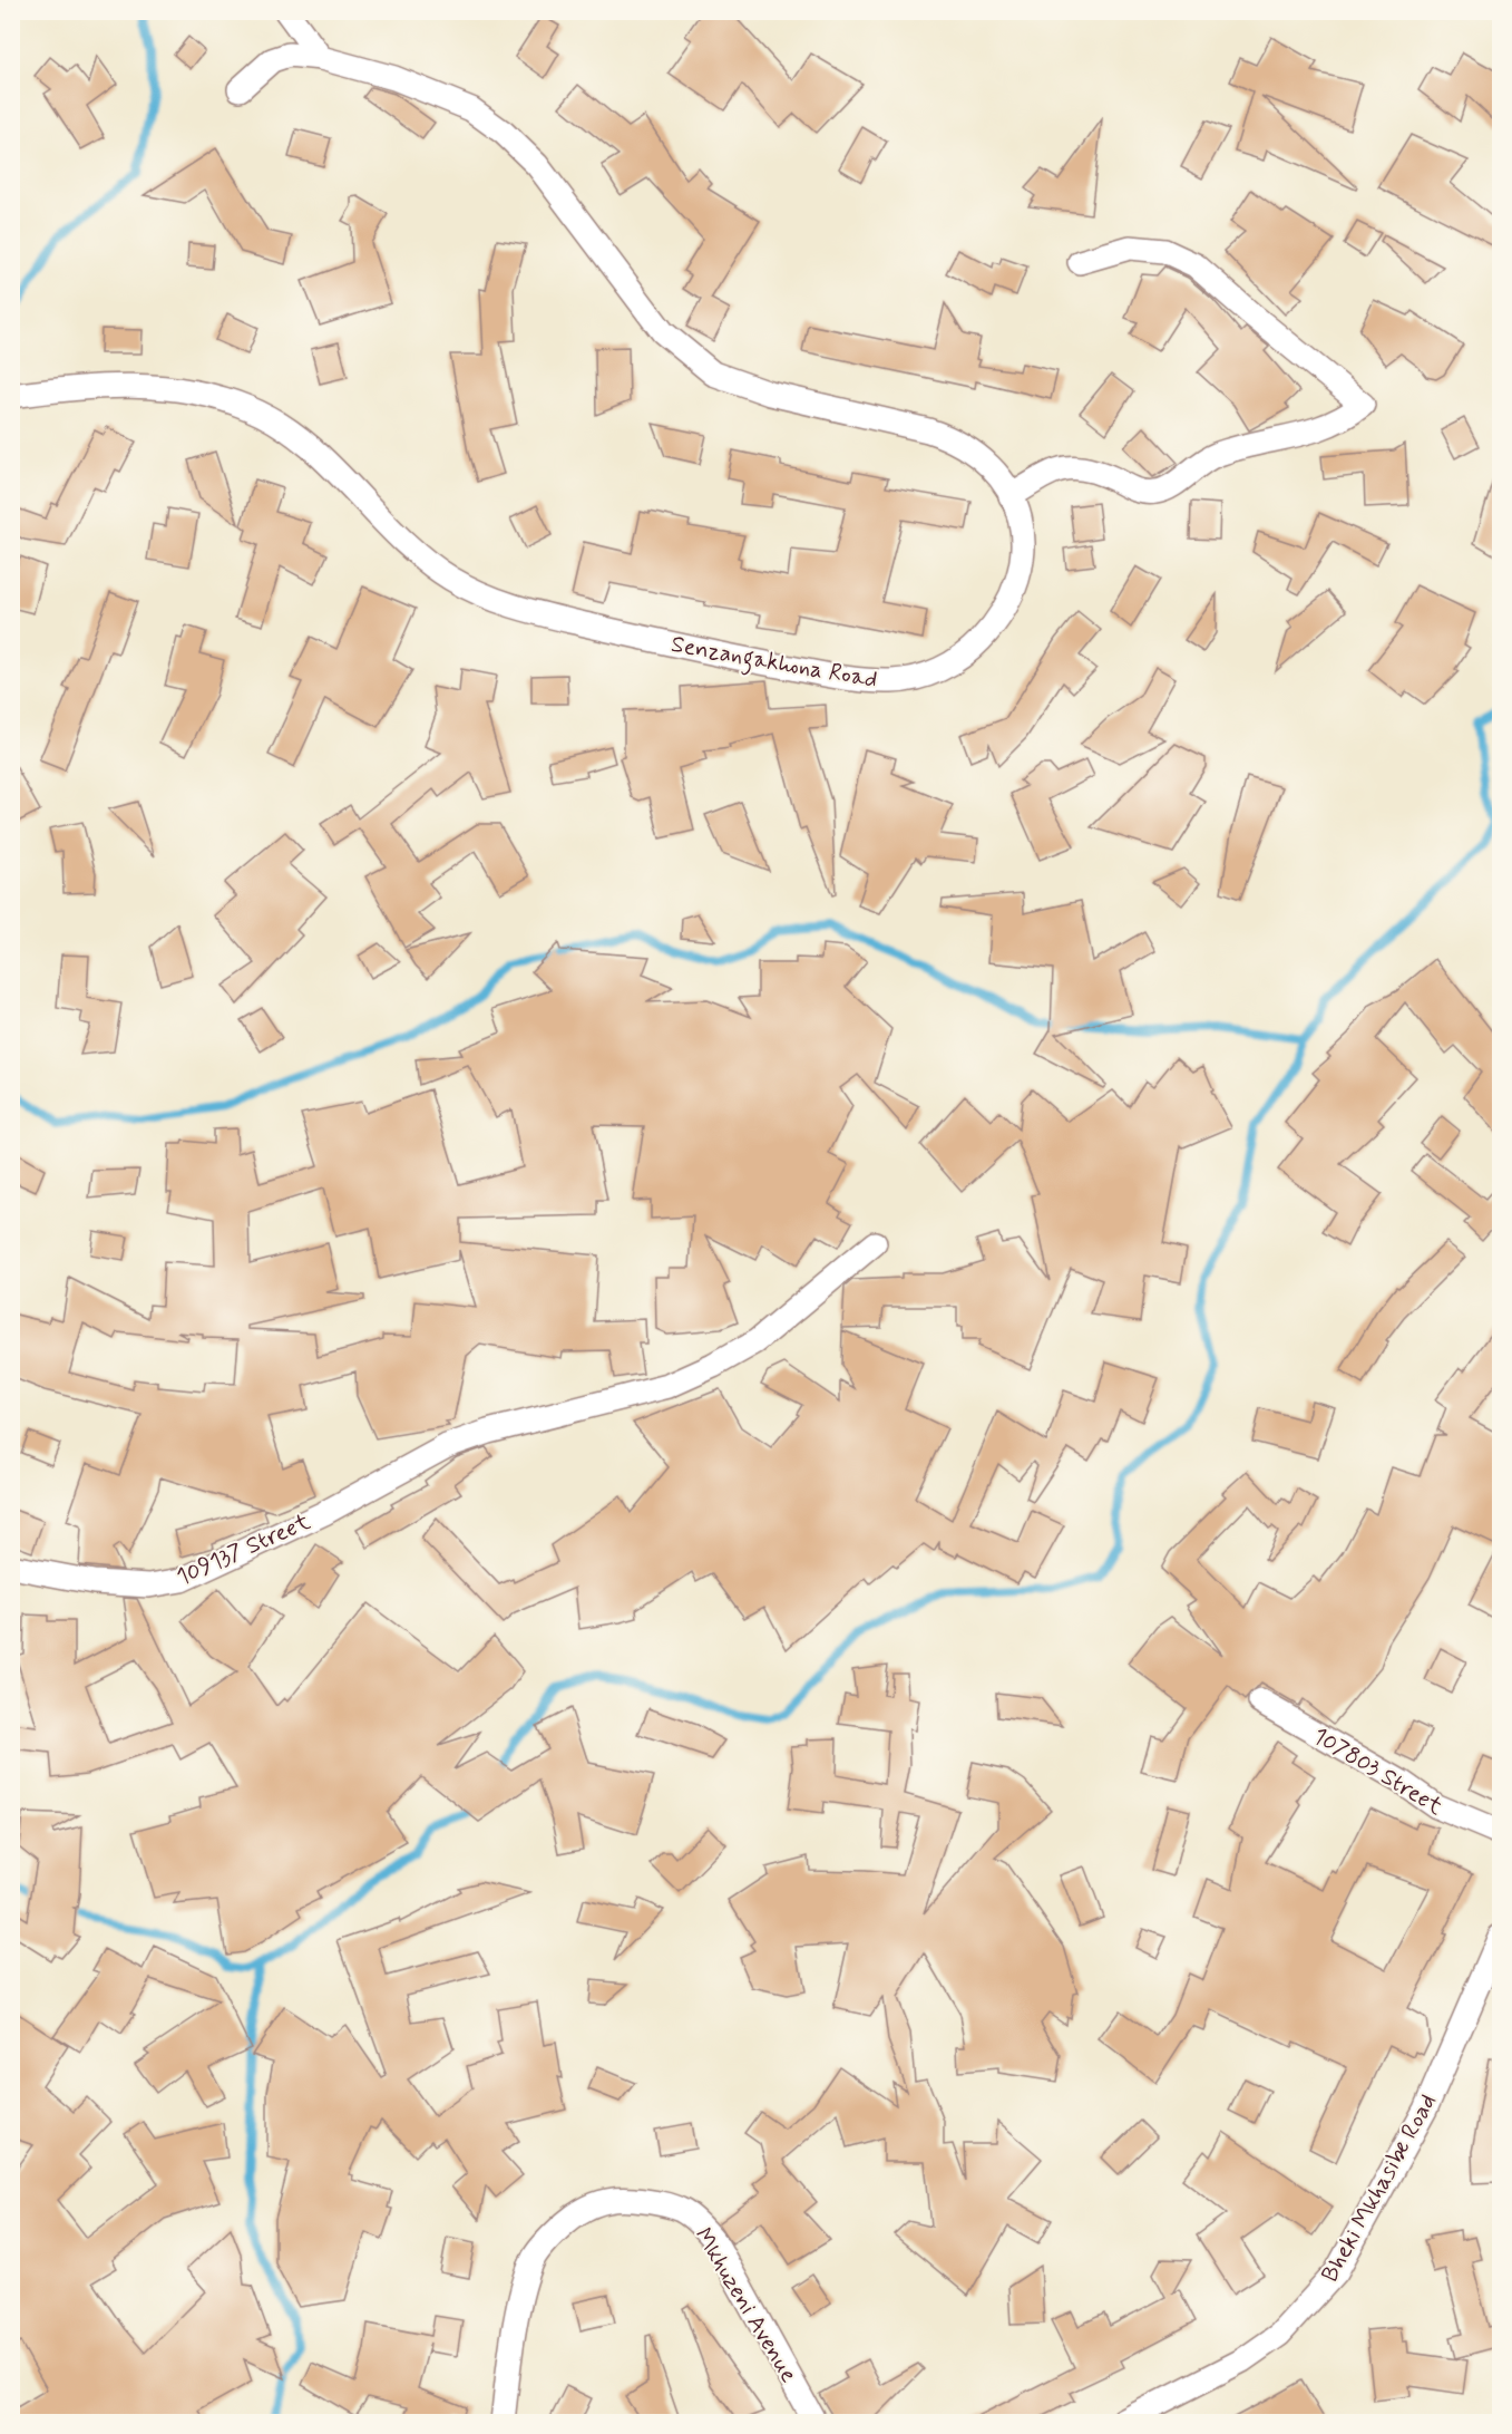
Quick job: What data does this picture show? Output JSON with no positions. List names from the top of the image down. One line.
{"streets":{"street":["Senzangakhona Road","109137 Street","107803 Street","Bheki Mkhasibe Road","Mkhuzeni Avenue"]}}
